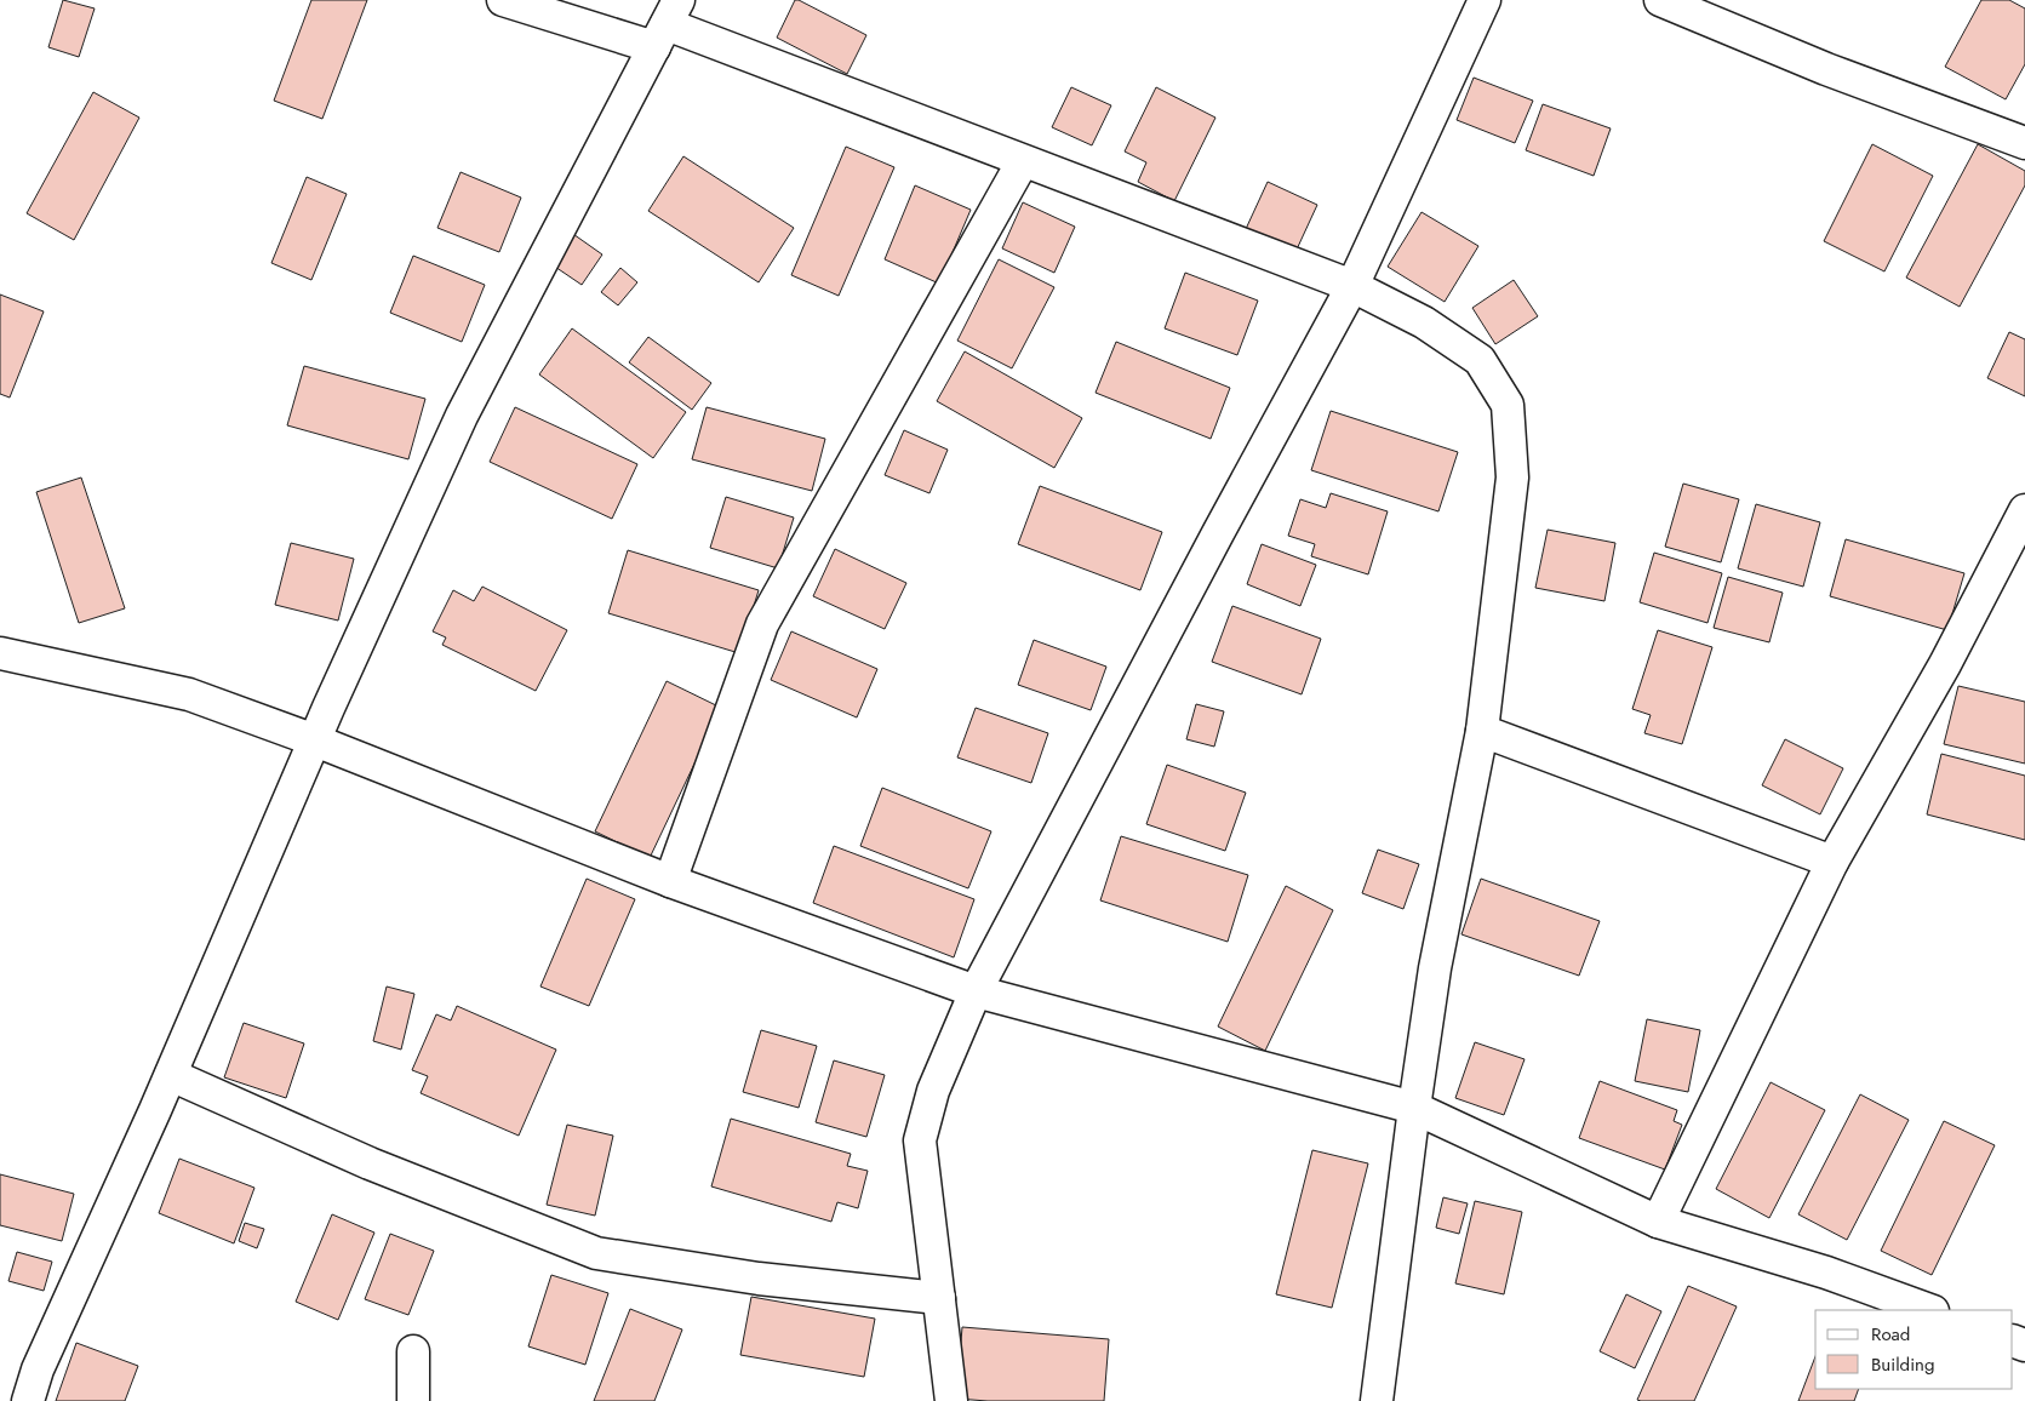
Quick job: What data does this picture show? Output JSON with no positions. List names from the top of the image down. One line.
{"legend":["Road","Building"]}
